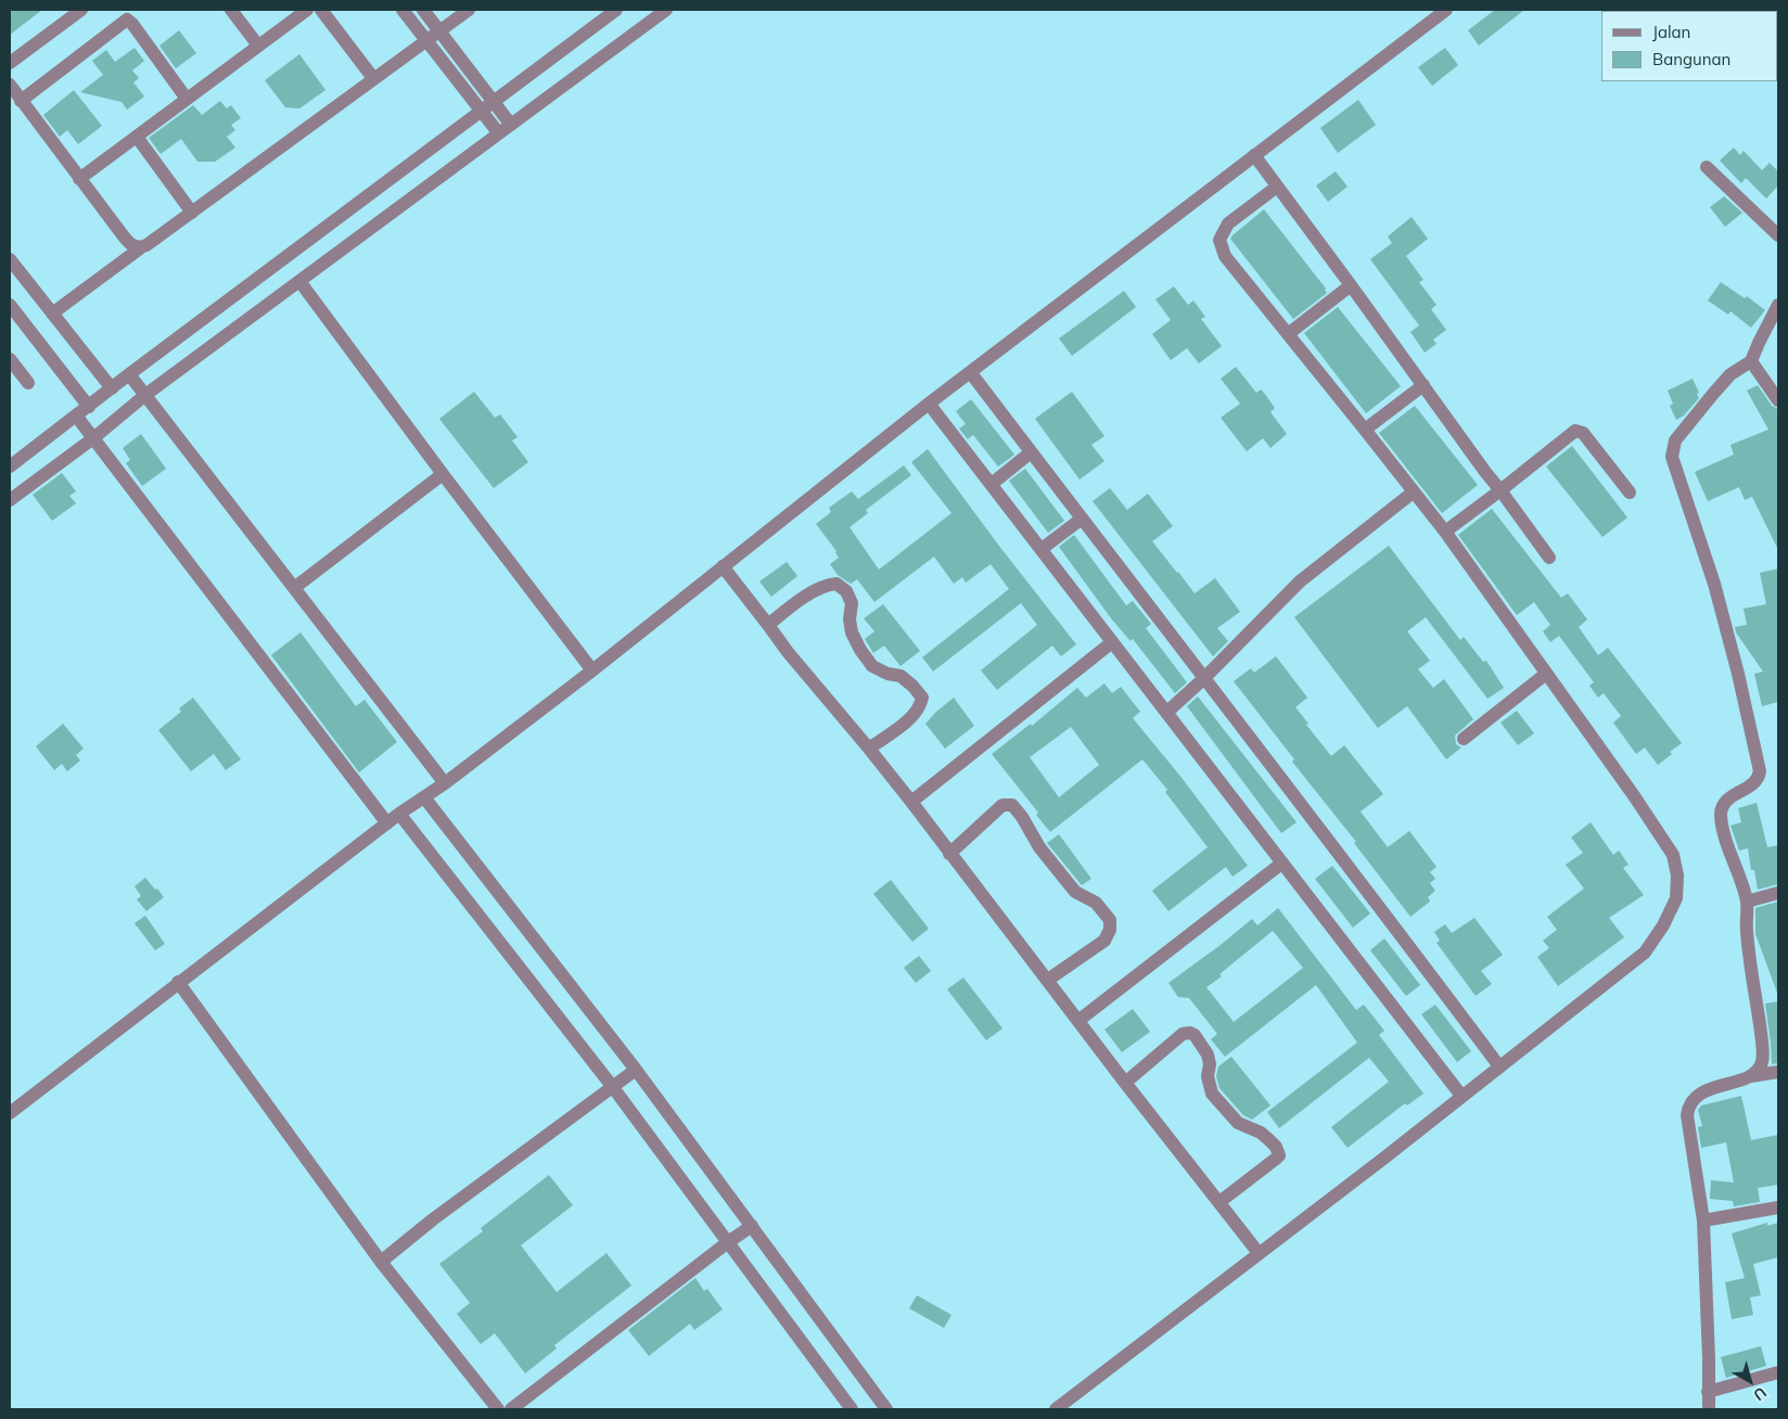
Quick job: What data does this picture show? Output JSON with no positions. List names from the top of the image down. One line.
{"legend":["Jalan","Bangunan"],"north":"bottom right"}
